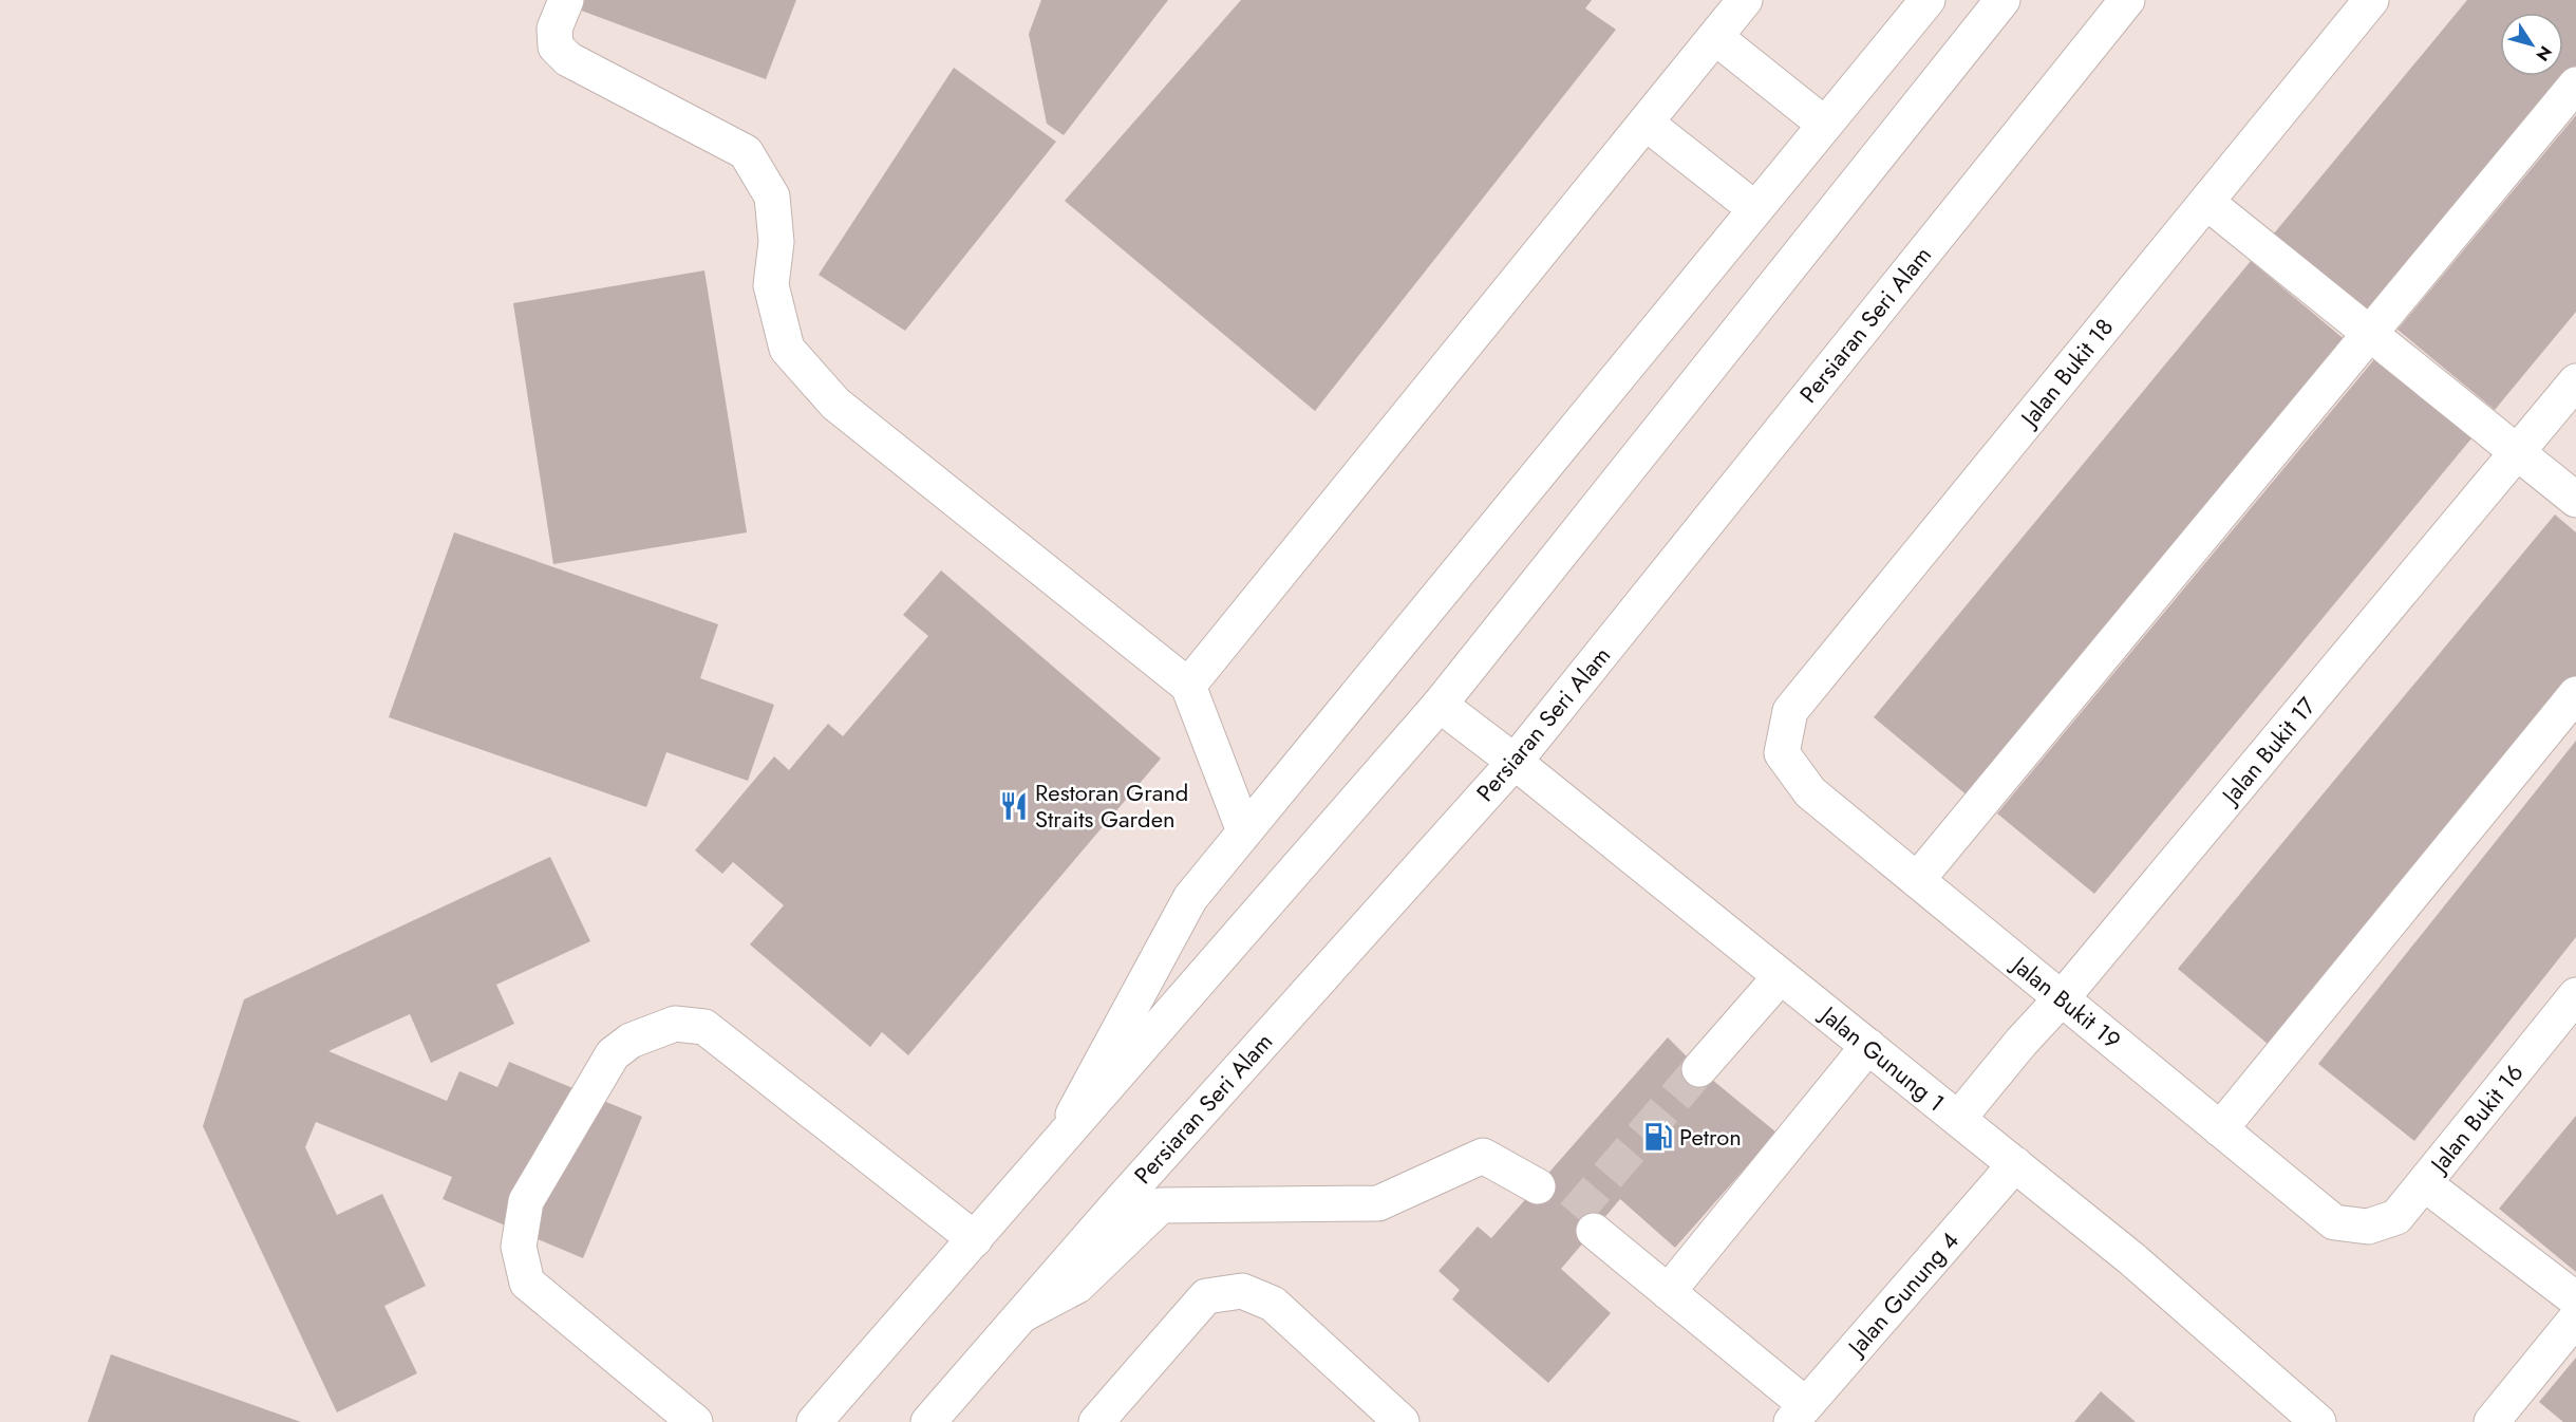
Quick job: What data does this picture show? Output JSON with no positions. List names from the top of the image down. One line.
{"streets":{"street":["Persiaran Seri Alam","Jalan Bukit 18","Jalan Bukit 17","Jalan Bukit 19","Jalan Gunung 1","Jalan Bukit 16","Jalan Gunung 4"]},"crossings":[["Persiaran Seri Alam","Jalan Gunung 1"],["Jalan Bukit 18","Jalan Bukit 19"],["Jalan Bukit 17","Jalan Bukit 19"],["Jalan Bukit 17","Jalan Gunung 1"],["Jalan Bukit 19","Jalan Bukit 16"],["Jalan Gunung 1","Jalan Gunung 4"]],"places":{"restaurant":["Restoran Grand Straits Garden"],"fuel station":["Petron"]},"north":"bottom right"}
